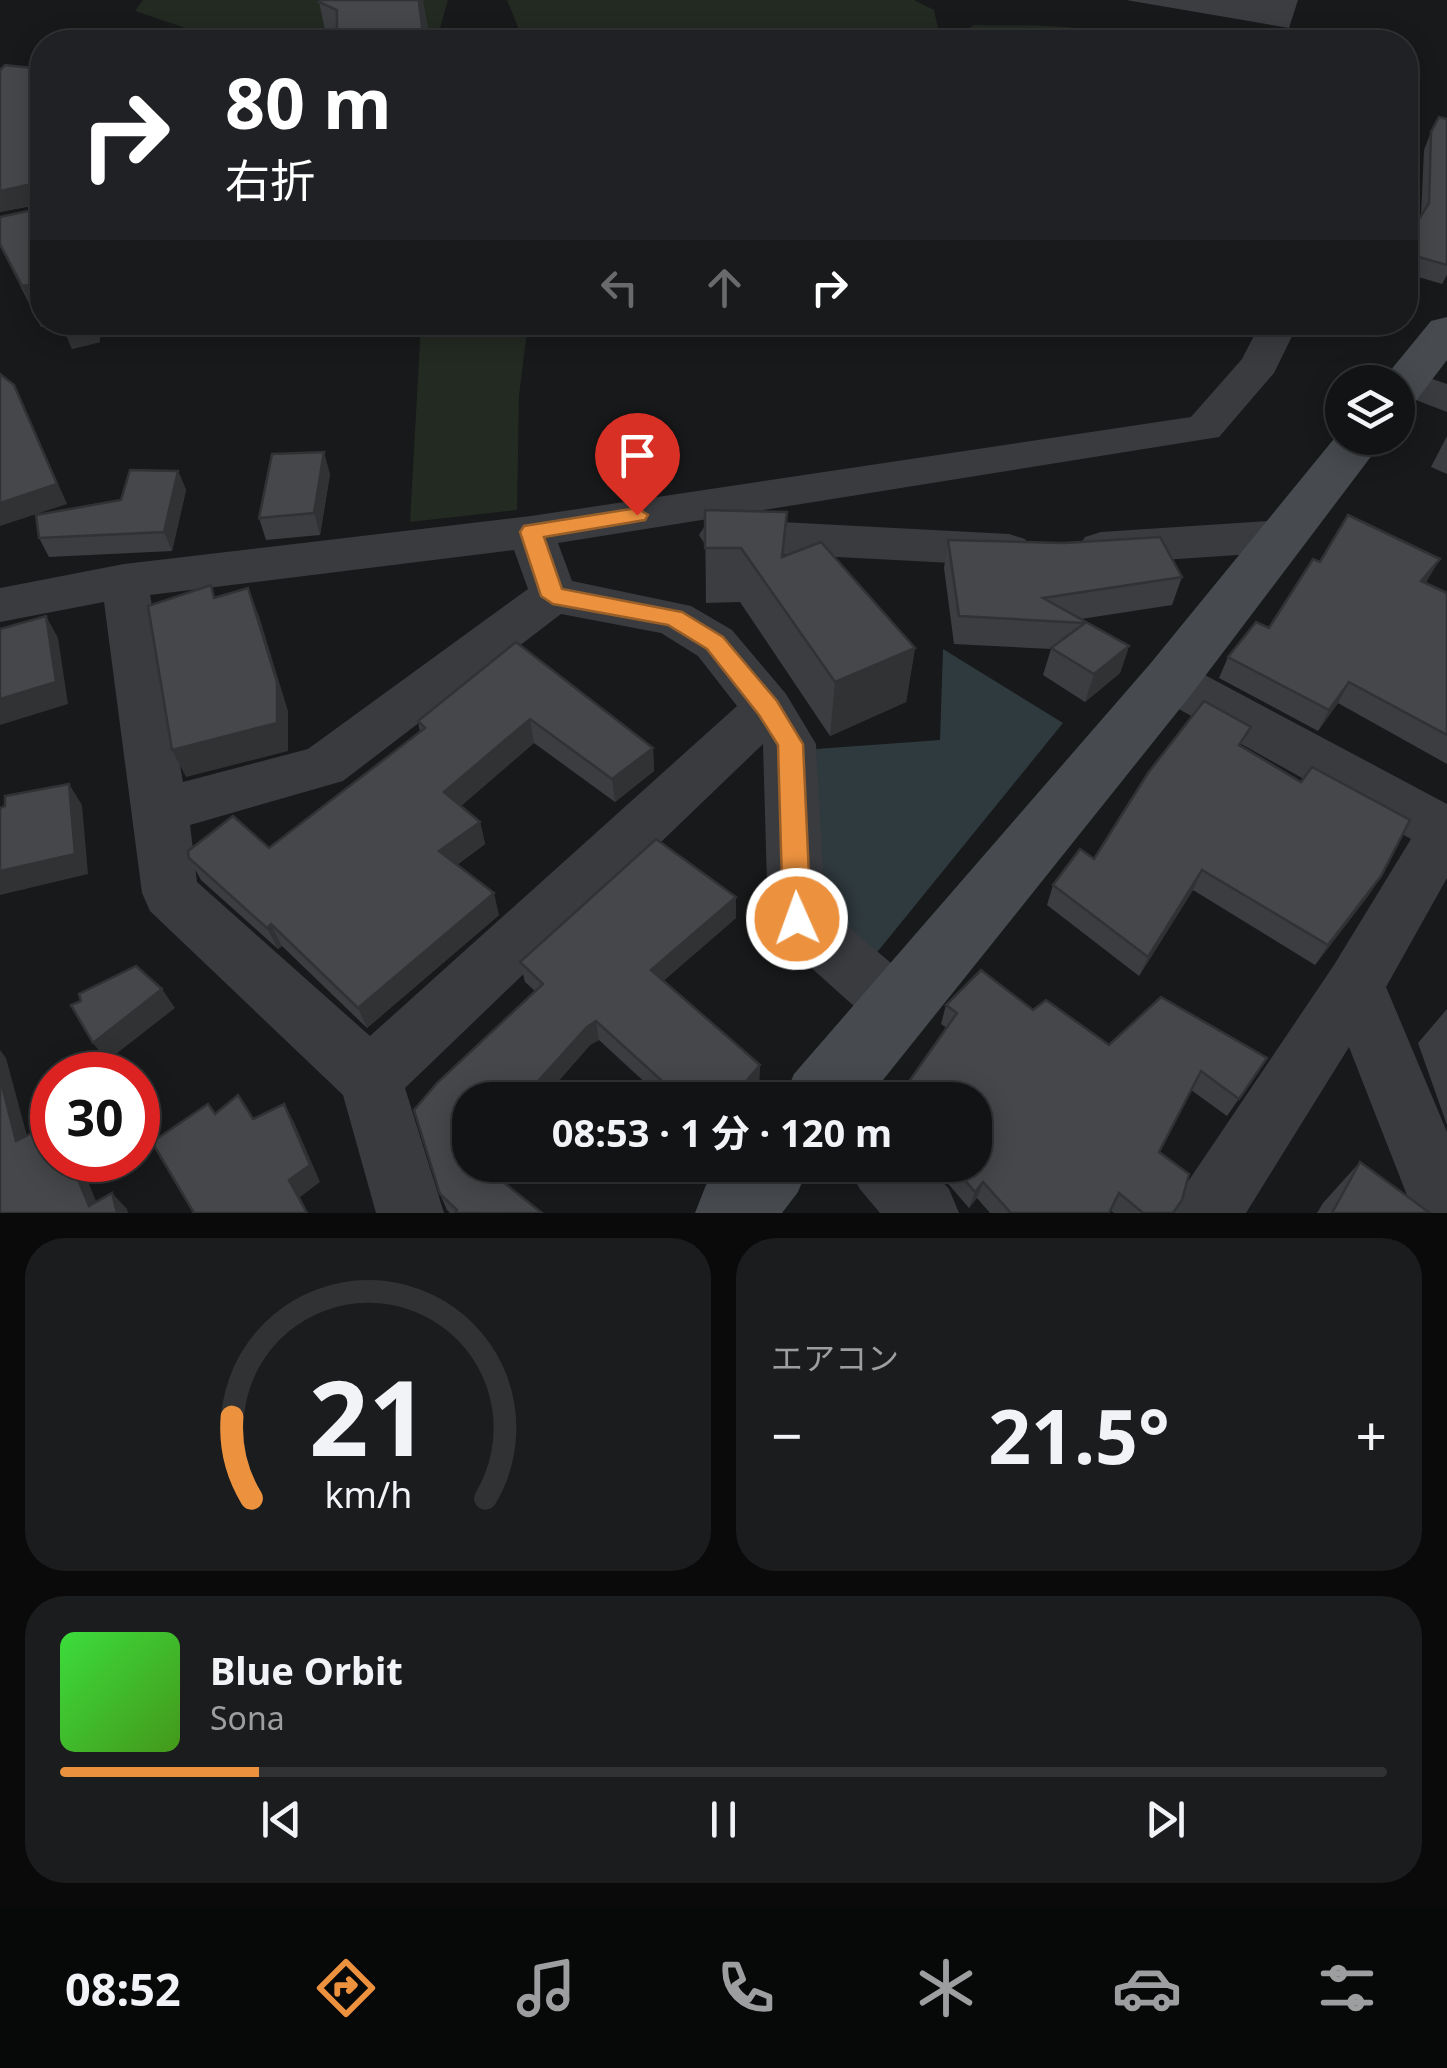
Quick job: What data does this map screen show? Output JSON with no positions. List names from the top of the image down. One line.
{"page":{"turn":["80 m","右折"],"limit":"30","trip":"08:53 · 1 分 · 120 m","tile":"エアコン","heat":["−","21.5°","+"],"song":["Blue Orbit","Sona"],"tabs":"08:52","gauge":["21","km/h"]}}
